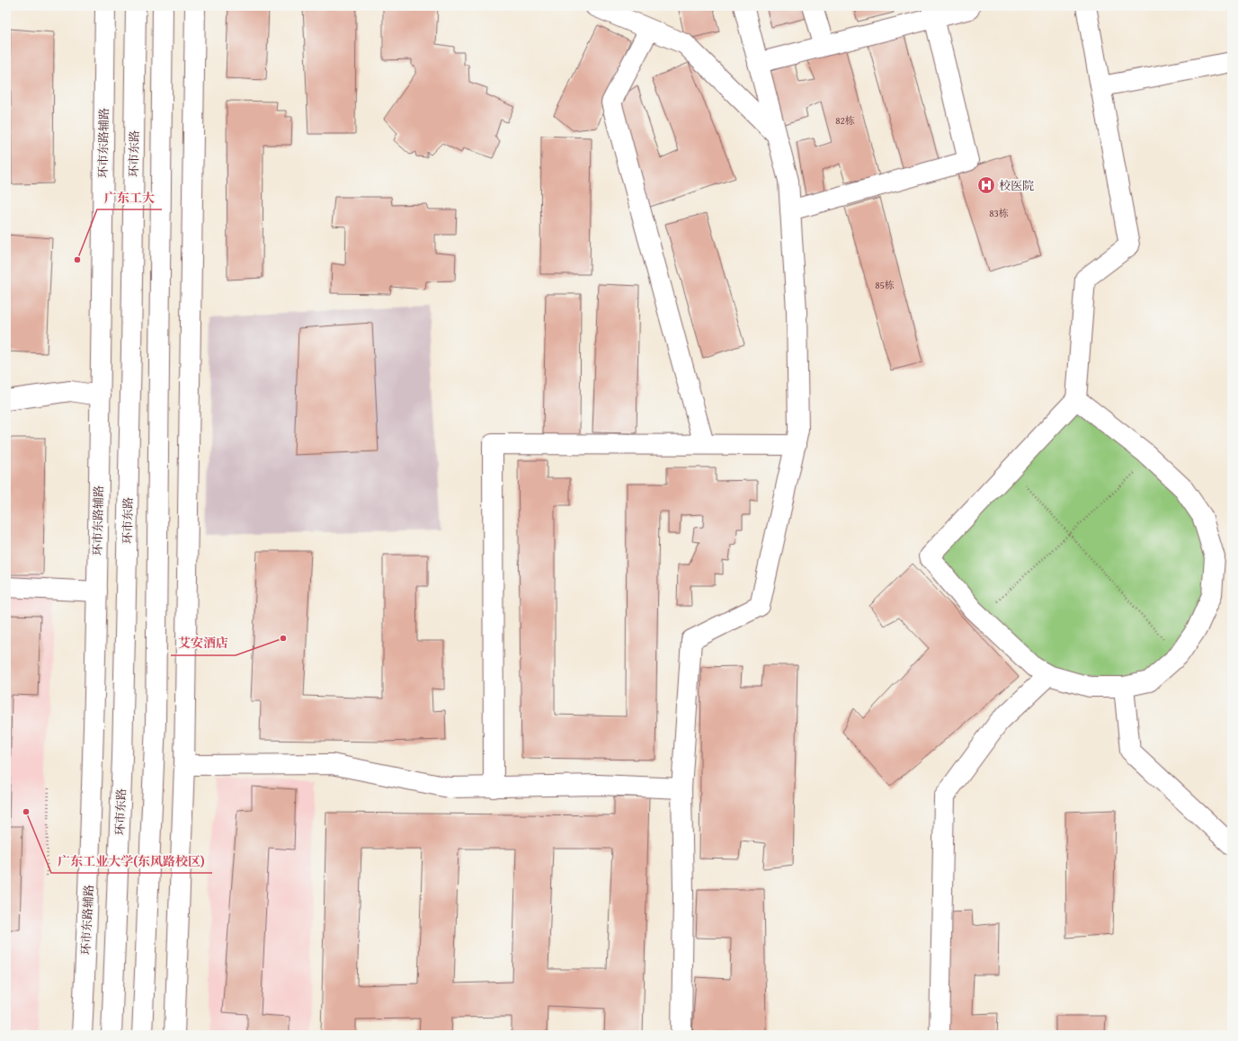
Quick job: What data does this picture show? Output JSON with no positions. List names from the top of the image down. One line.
{"streets":{"main road":["环市东路辅路","环市东路"]},"places":{"hospital":["校医院"],"other":["广东工大","艾安酒店","广东工业大学(东风路校区)"]},"house_numbers":["82栋","83栋","85栋"]}
